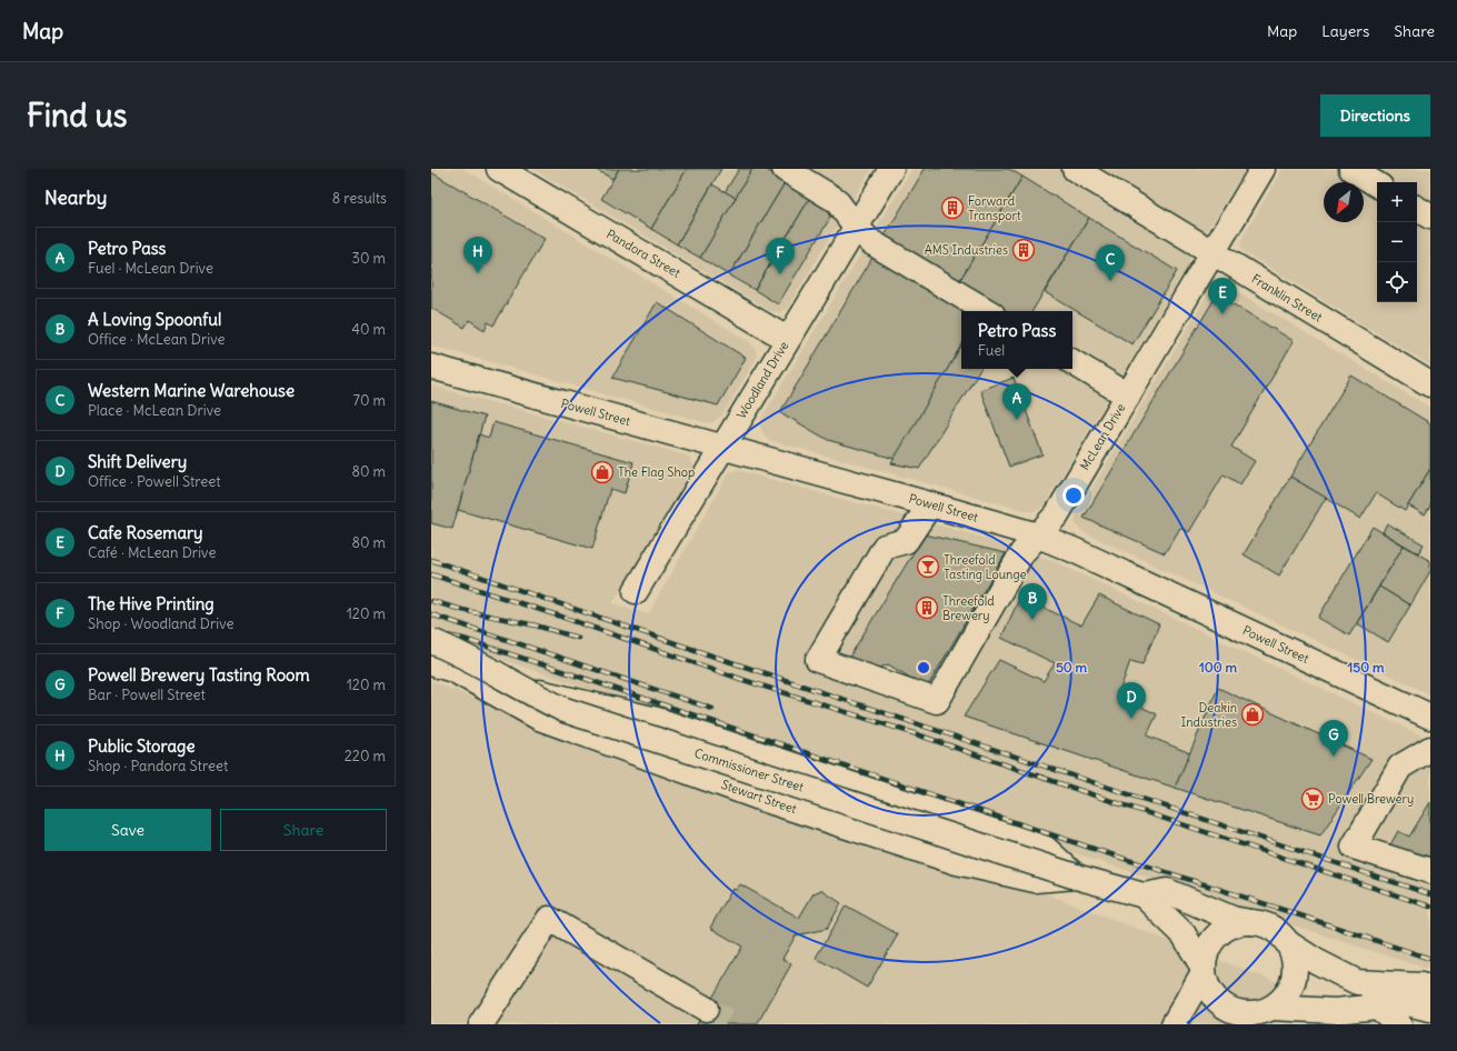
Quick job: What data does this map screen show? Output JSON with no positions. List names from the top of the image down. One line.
{"streets":{"street":["Pandora Street","Franklin Street","Woodland Drive","Powell Street","McLean Drive","Commissioner Street","Stewart Street"]},"crossings":[["Pandora Street","Woodland Drive"],["Franklin Street","McLean Drive"],["Woodland Drive","Powell Street"],["Powell Street","McLean Drive"],["Commissioner Street","Stewart Street"]],"places":{"building":["Forward Transport","AMS Industries","Threefold Brewery"],"shop":["The Flag Shop","Deakin Industries"],"bar":["Threefold Tasting Lounge"],"supermarket":["Powell Brewery"]},"north":"bottom left","page":{"header":"Map","nav":["Map","Layers","Share"],"buttons":["Directions",["Save","Share"]],"title":"Find us","heading":["Nearby","8 results"],"map_buttons":["+","−"],"list":[{"mark":"A","name":"Petro Pass","note":"Fuel · McLean Drive","value":"30 m"},{"mark":"B","name":"A Loving Spoonful","note":"Office · McLean Drive","value":"40 m"},{"mark":"C","name":"Western Marine Warehouse","note":"Place · McLean Drive","value":"70 m"},{"mark":"D","name":"Shift Delivery","note":"Office · Powell Street","value":"80 m"},{"mark":"E","name":"Cafe Rosemary","note":"Café · McLean Drive","value":"80 m"},{"mark":"F","name":"The Hive Printing","note":"Shop · Woodland Drive","value":"120 m"},{"mark":"G","name":"Powell Brewery Tasting Room","note":"Bar · Powell Street","value":"120 m"},{"mark":"H","name":"Public Storage","note":"Shop · Pandora Street","value":"220 m"}],"pins":["H","F","C","E","A","B","D","G"],"popup":["Petro Pass","Fuel"]},"rings":["50 m","100 m","150 m"]}
